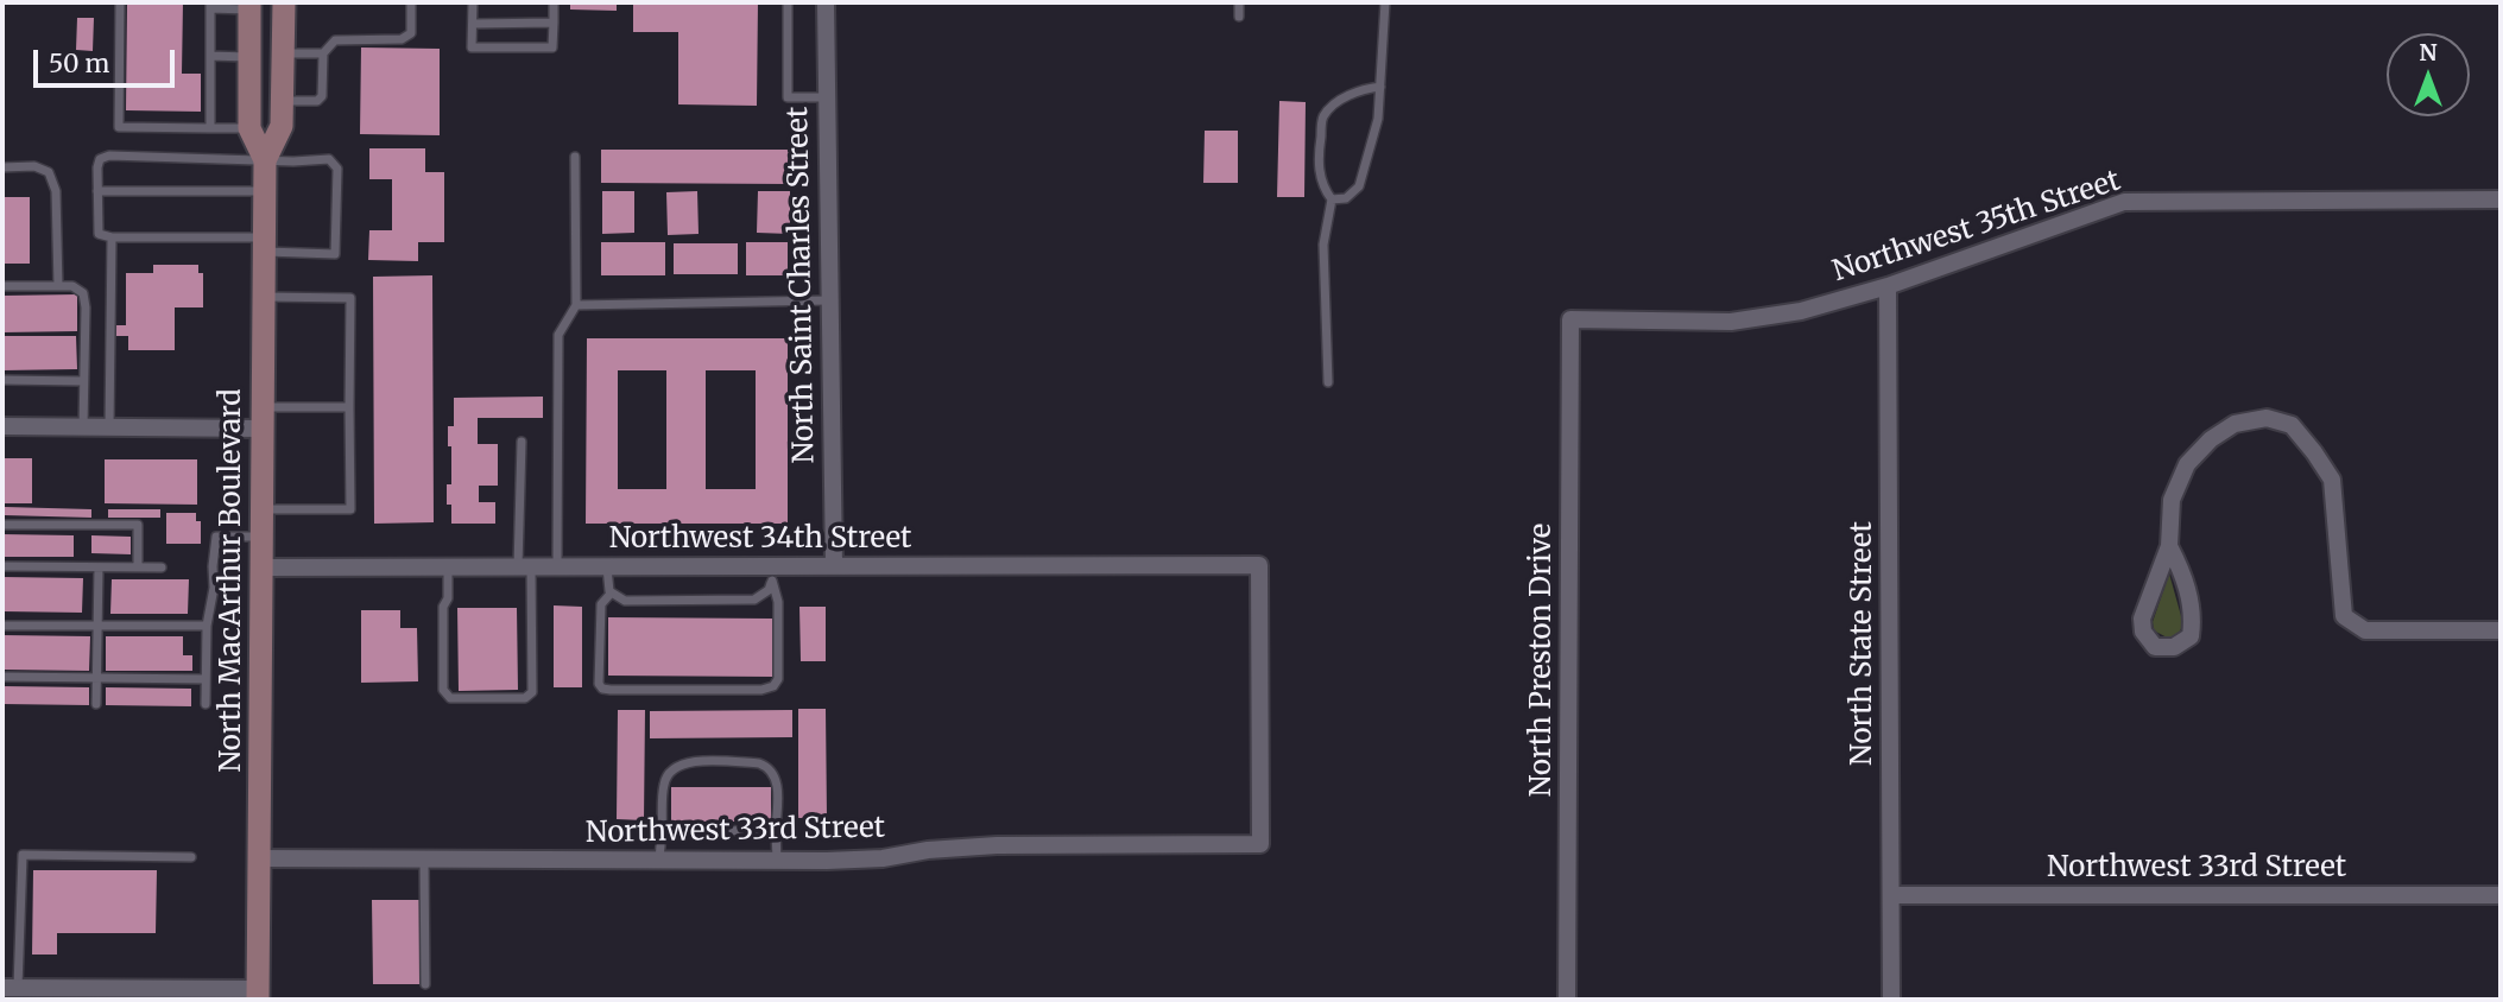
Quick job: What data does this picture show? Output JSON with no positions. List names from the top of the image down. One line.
{"streets":{"main road":["North MacArthur Boulevard"],"street":["Northwest 35th Street","North Saint Charles Street","Northwest 34th Street","North State Street","North Preston Drive","Northwest 33rd Street"]},"crossings":[["Northwest 35th Street","North State Street"],["Northwest 35th Street","North Preston Drive"],["North Saint Charles Street","Northwest 34th Street"],["Northwest 34th Street","North MacArthur Boulevard"],["Northwest 34th Street","Northwest 33rd Street"],["North MacArthur Boulevard","Northwest 33rd Street"],["North State Street","Northwest 33rd Street"]],"scale_bar":"50 m","north":"top"}
